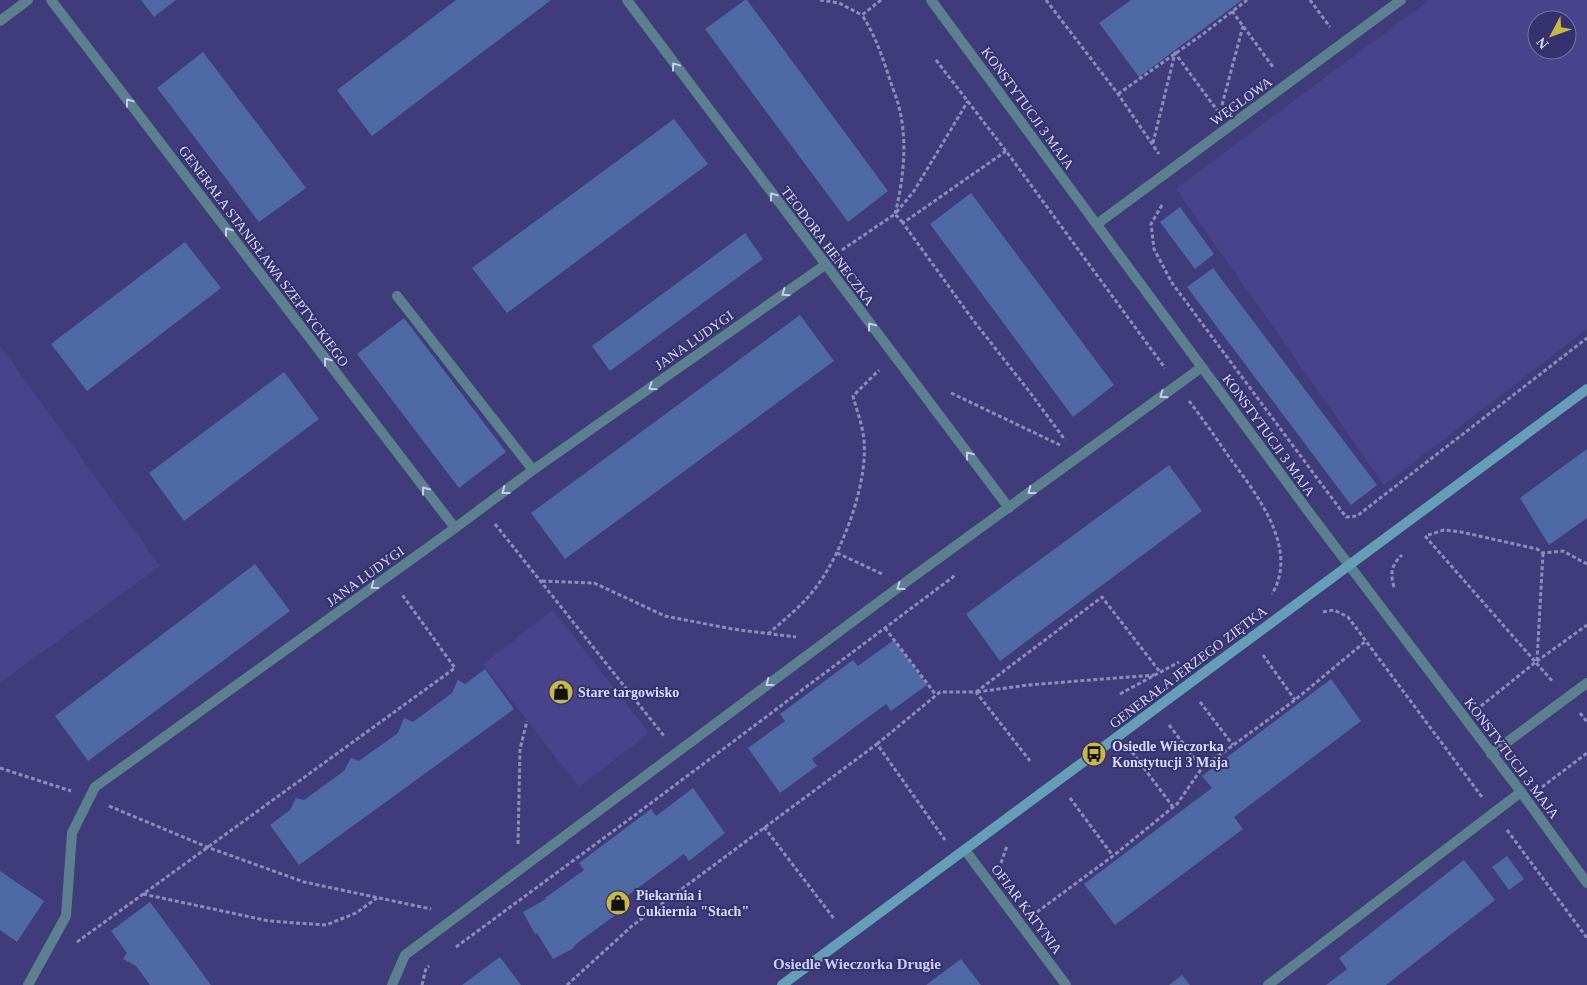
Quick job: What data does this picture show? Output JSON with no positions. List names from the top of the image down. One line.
{"streets":{"street":["WĘGLOWA","KONSTYTUCJI 3 MAJA","TEODORA HENECZKA","GENERAŁA STANISŁAWA SZEPTYCKIEGO","JANA LUDYGI","GENERAŁA JERZEGO ZIĘTKA","OFIAR KATYNIA"]},"crossings":[["WĘGLOWA","KONSTYTUCJI 3 MAJA"],["KONSTYTUCJI 3 MAJA","GENERAŁA JERZEGO ZIĘTKA"],["TEODORA HENECZKA","JANA LUDYGI"],["GENERAŁA STANISŁAWA SZEPTYCKIEGO","JANA LUDYGI"],["GENERAŁA JERZEGO ZIĘTKA","OFIAR KATYNIA"]],"one_way":["TEODORA HENECZKA","GENERAŁA STANISŁAWA SZEPTYCKIEGO","JANA LUDYGI"],"districts":["Osiedle Wieczorka Drugie"],"places":{"shop":["Stare targowisko","Piekarnia i Cukiernia \"Stach\""],"bus stop":["Osiedle Wieczorka Konstytucji 3 Maja"]},"north":"bottom left"}
